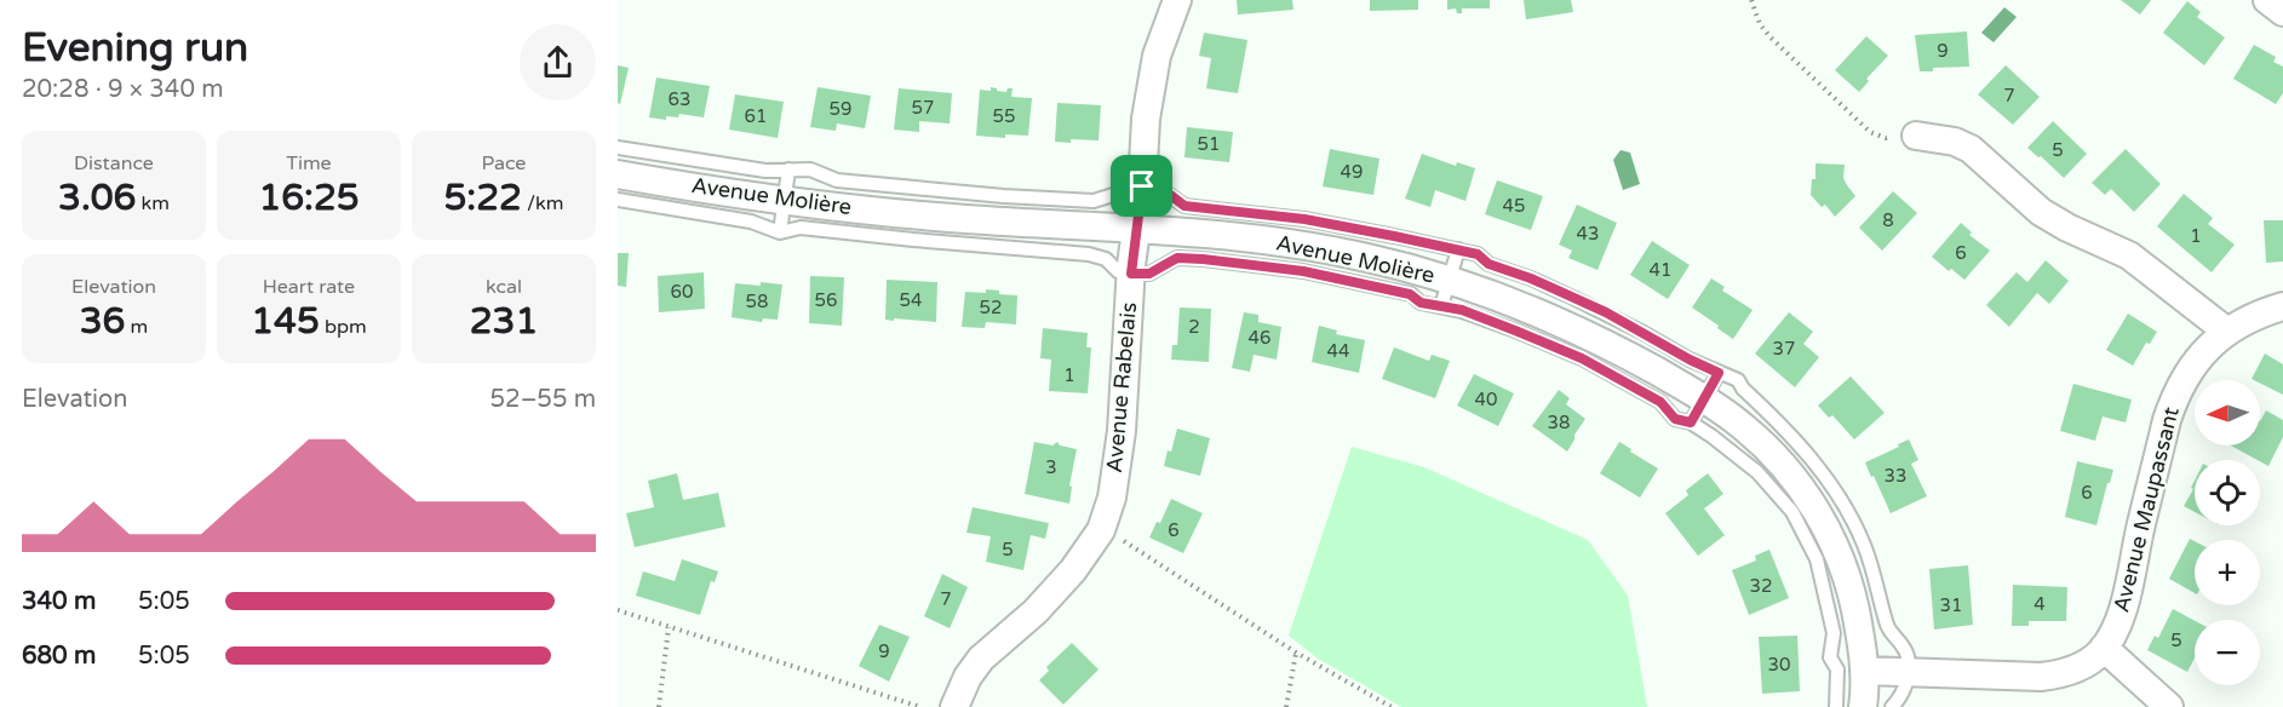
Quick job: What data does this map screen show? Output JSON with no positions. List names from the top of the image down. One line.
{"streets":{"street":["Avenue Molière","Avenue Rabelais","Avenue Maupassant"]},"crossings":[["Avenue Molière","Avenue Rabelais"],["Avenue Molière","Avenue Maupassant"]],"house_numbers":["9","7","63","57","59","61","55","51","5","49","45","8","43","1","6","41","60","56","54","58","52","2","46","37","44","1","40","38","3","33","6","6","5","32","7","4","31","5","9","30"],"north":"left","page":{"heading":["Evening run","20:28 · 9 × 340 m"],"stats":[["Distance","3.06 km"],["Time","16:25"],["Pace","5:22 /km"],["Elevation","36 m"],["Heart rate","145 bpm"],["kcal","231"]],"chart":["Elevation","52–55 m"],"map_buttons":["+","−"],"list":[{"name":"340 m","note":"5:05"},{"name":"680 m","note":"5:05"}]}}
